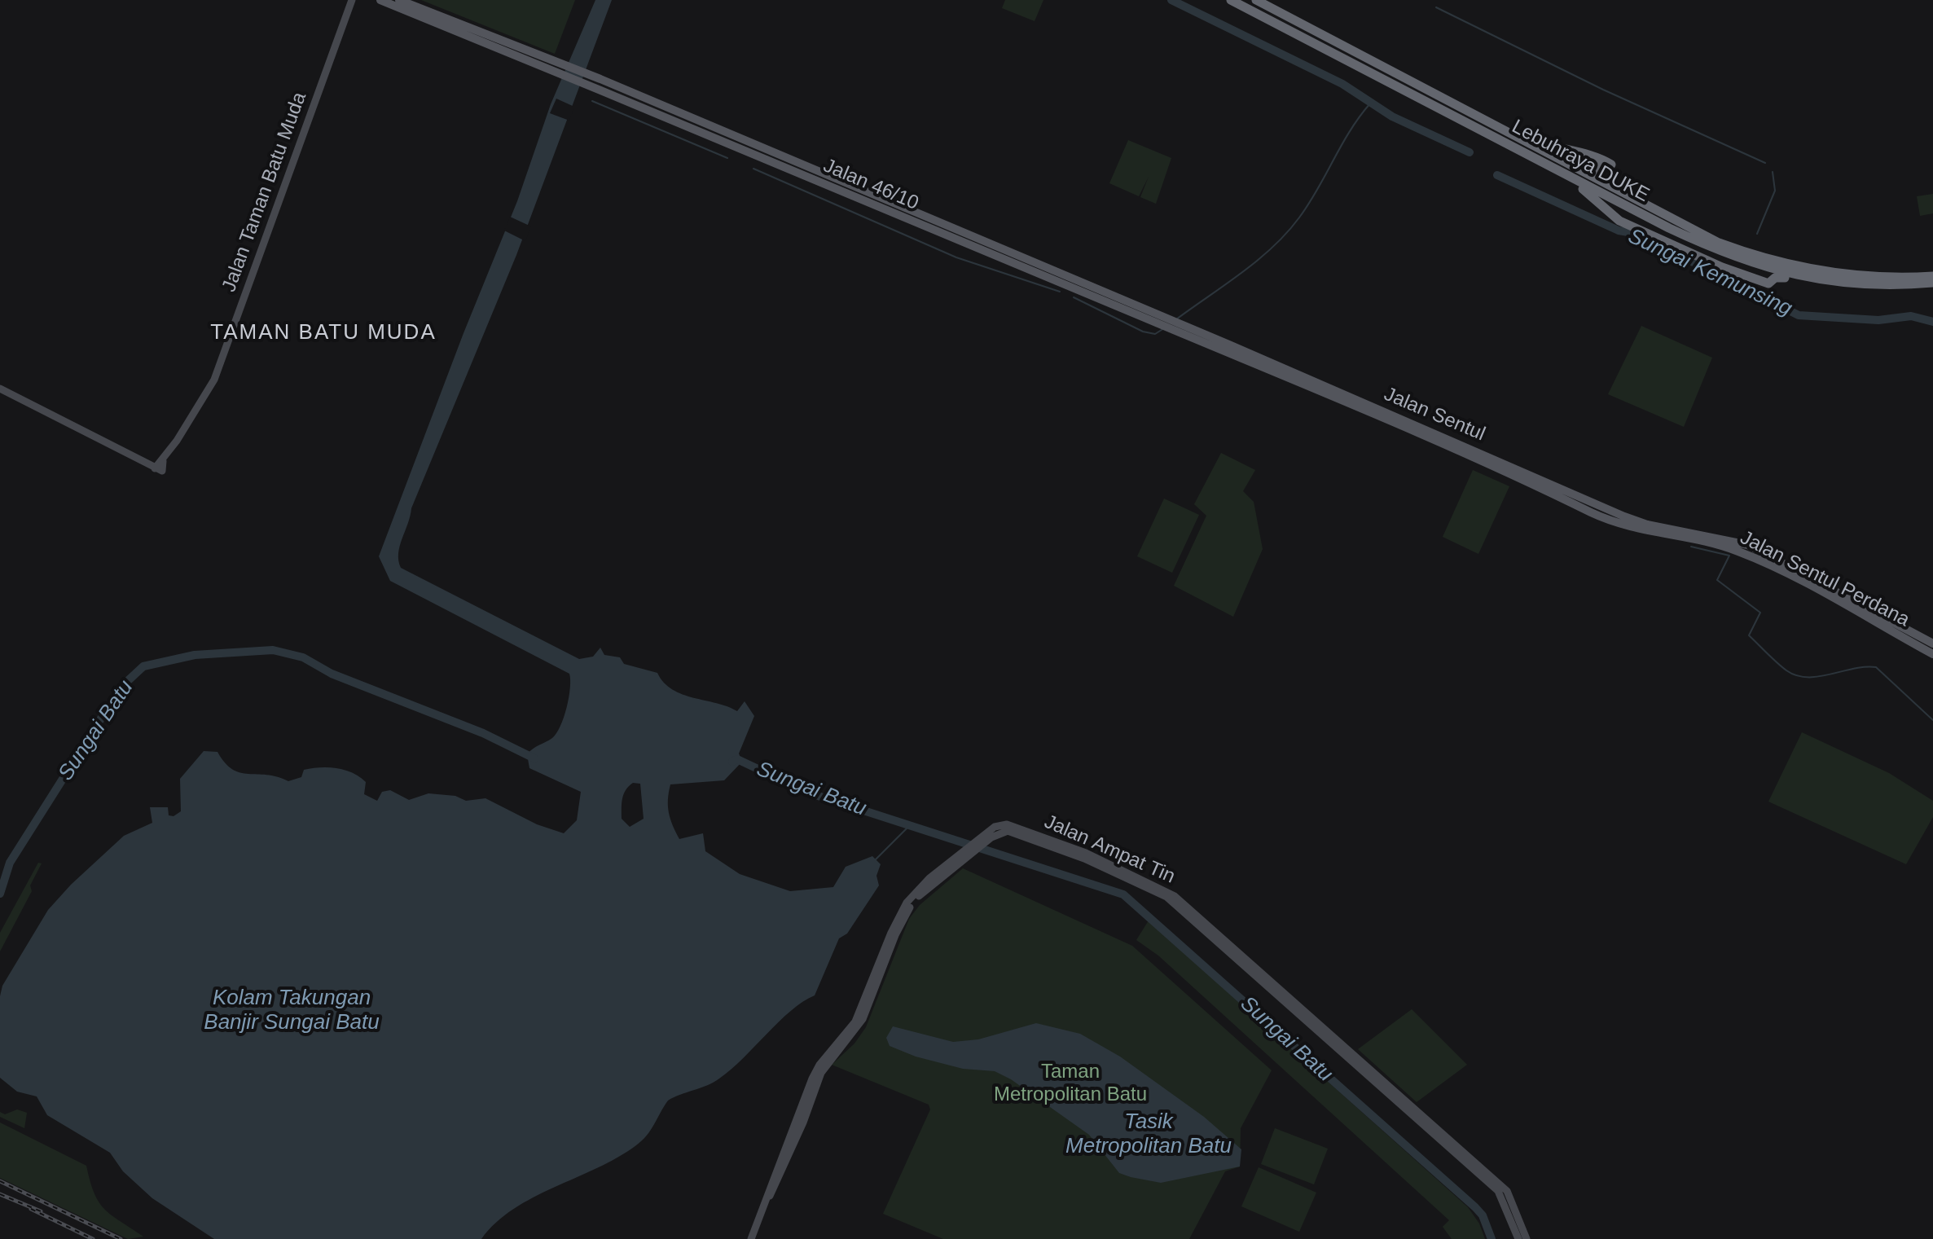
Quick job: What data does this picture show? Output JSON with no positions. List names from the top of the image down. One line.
{"streets":{"highway":["Lebuhraya DUKE"],"main road":["Jalan 46/10","Jalan Sentul","Jalan Sentul Perdana"],"street":["Jalan Taman Batu Muda","Jalan Ampat Tin"]},"crossings":[["Jalan 46/10","Jalan Sentul"]],"districts":["TAMAN BATU MUDA"],"water":["Sungai Kemunsing","Sungai Batu","Kolam Takungan Banjir Sungai Batu","Tasik Metropolitan Batu"],"parks":["Taman Metropolitan Batu"]}
